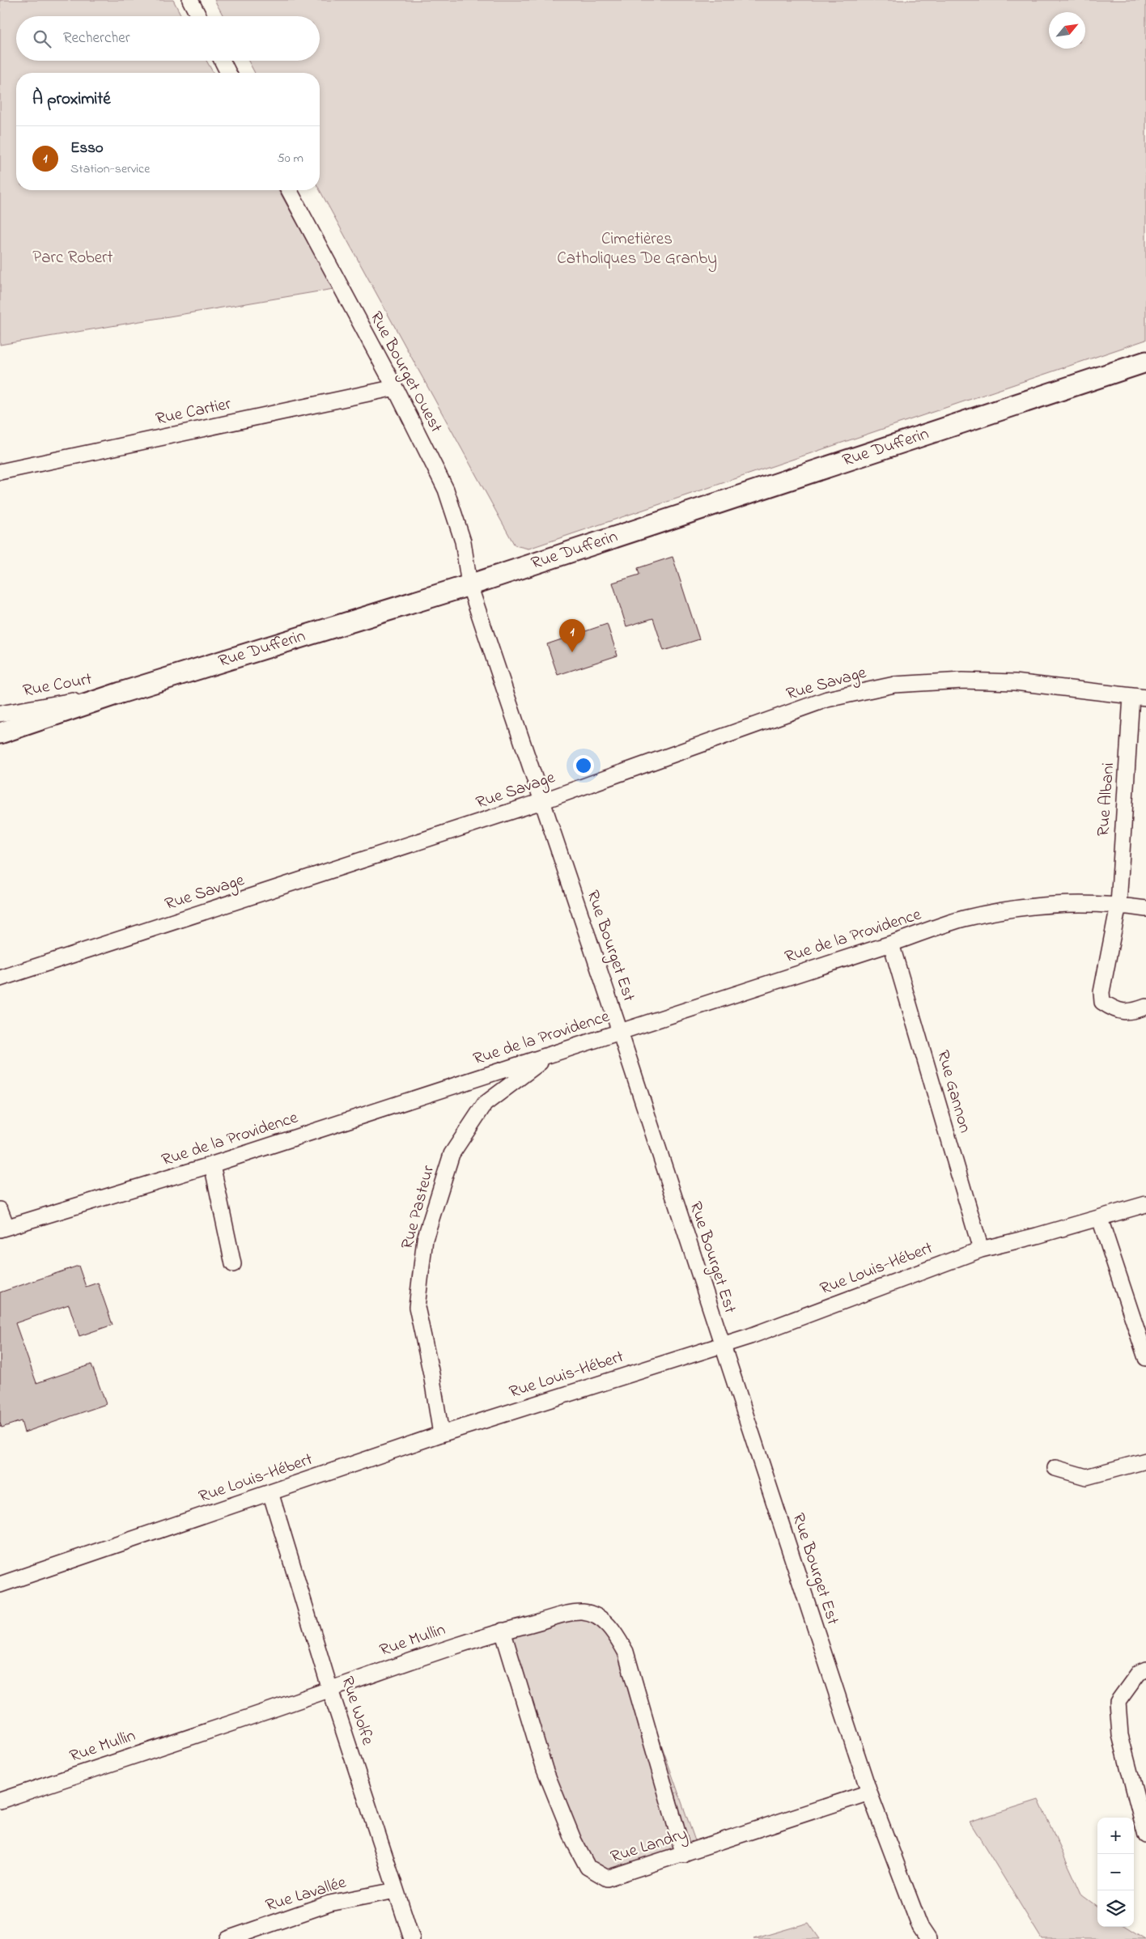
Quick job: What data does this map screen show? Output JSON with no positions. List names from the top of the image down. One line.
{"streets":{"main road":["Rue Dufferin"],"street":["Rue Bourget Ouest","Rue Cartier","Rue Savage","Rue Court","Rue Albani","Rue de la Providence","Rue Bourget Est","Rue Gannon","Rue Pasteur","Rue Louis-Hébert","Rue Mullin","Rue Wolfe","Rue Landry","Rue Lavallée"]},"crossings":[["Rue Bourget Ouest","Rue Cartier"],["Rue Bourget Ouest","Rue Dufferin"],["Rue Bourget Ouest","Rue Bourget Est"],["Rue Dufferin","Rue Court"],["Rue Dufferin","Rue Bourget Est"],["Rue Savage","Rue Albani"],["Rue Savage","Rue Bourget Est"],["Rue Albani","Rue de la Providence"],["Rue de la Providence","Rue Bourget Est"],["Rue de la Providence","Rue Gannon"],["Rue de la Providence","Rue Pasteur"],["Rue Bourget Est","Rue Louis-Hébert"],["Rue Bourget Est","Rue Landry"],["Rue Gannon","Rue Louis-Hébert"],["Rue Pasteur","Rue Louis-Hébert"],["Rue Louis-Hébert","Rue Wolfe"],["Rue Mullin","Rue Wolfe"],["Rue Mullin","Rue Landry"],["Rue Wolfe","Rue Lavallée"]],"parks":["Cimetières Catholiques De Granby","Parc Robert"],"north":"top right","page":{"search":"Rechercher","heading":"À proximité","list":[{"mark":"1","name":"Esso","note":"Station-service","value":"50 m"}],"pins":"1","map_buttons":["+","−"]}}
